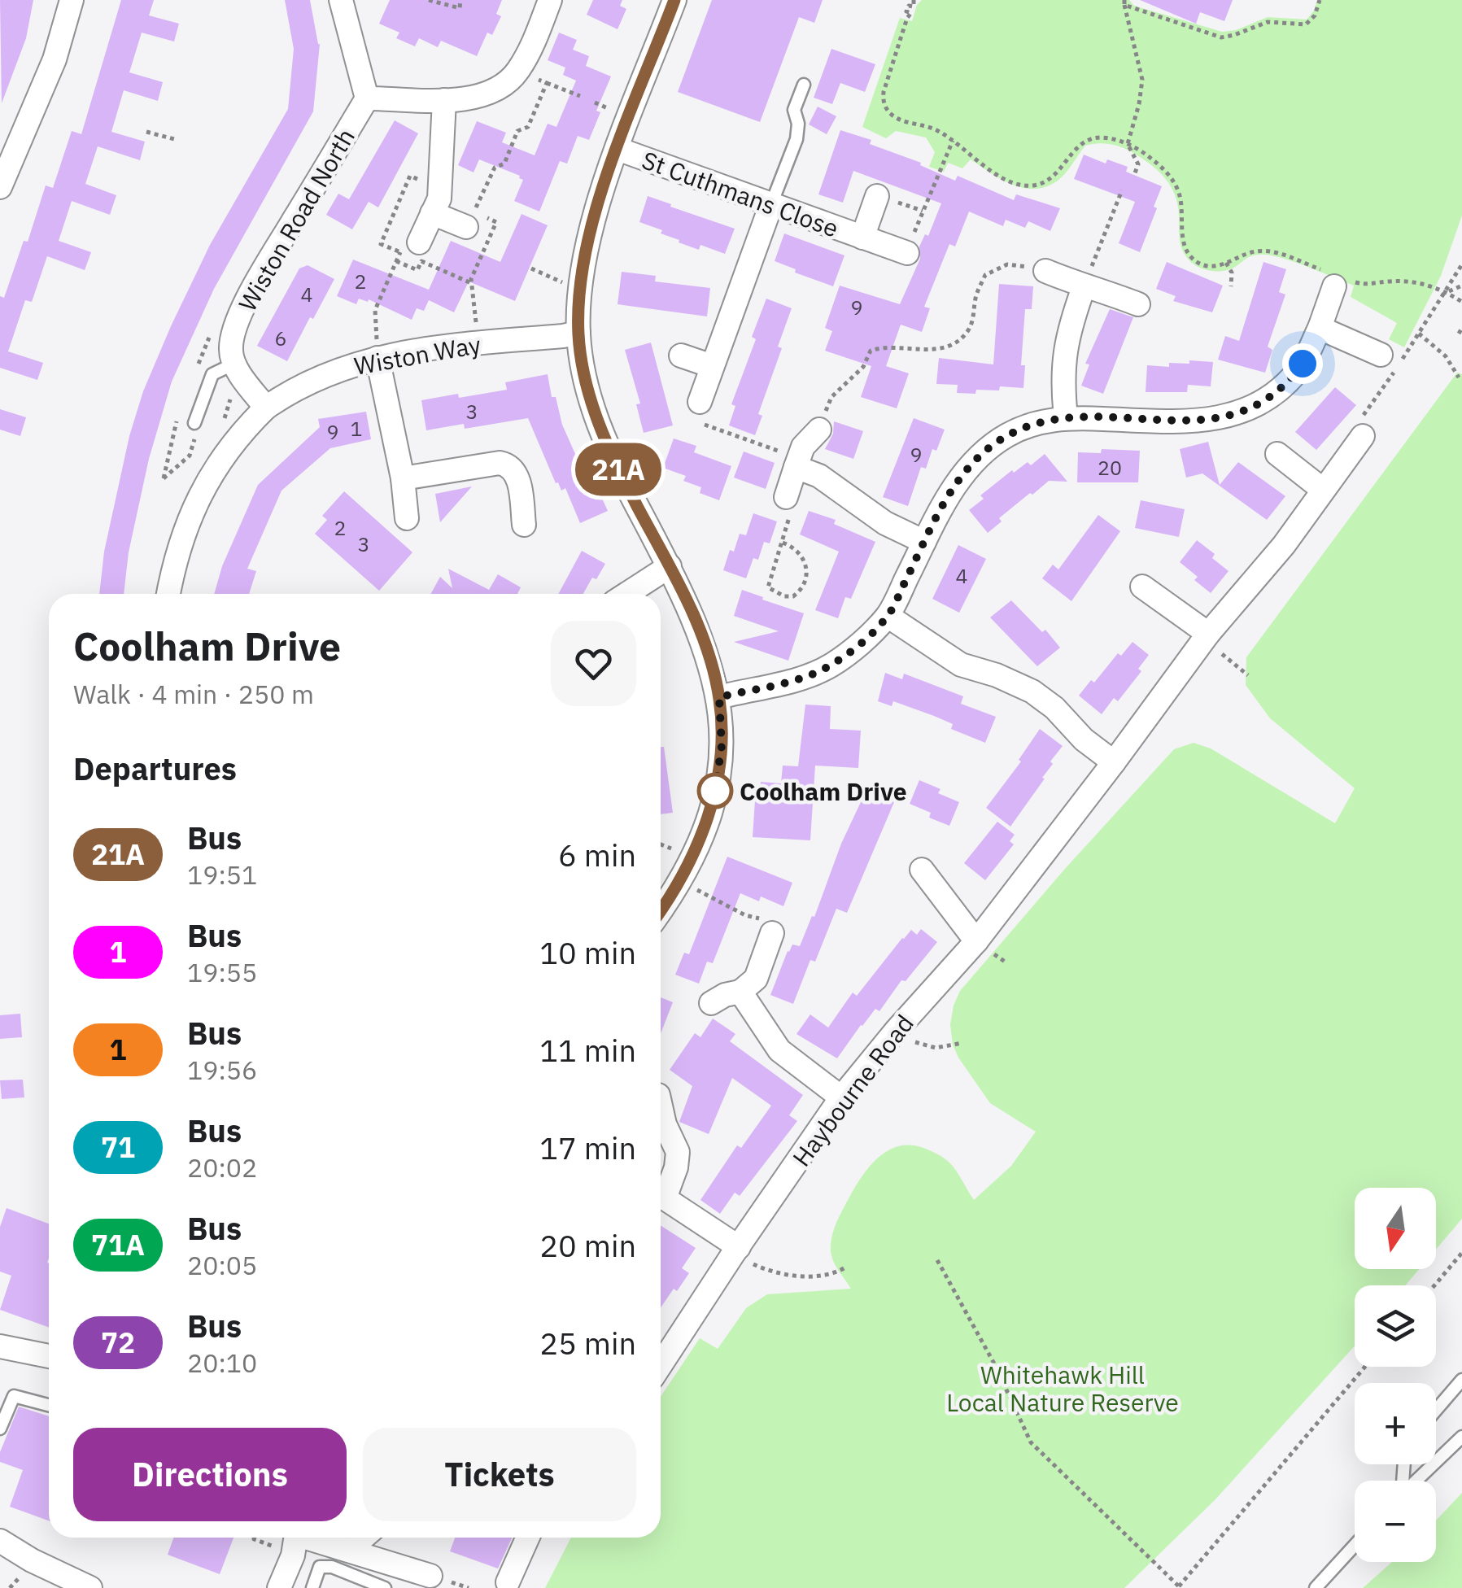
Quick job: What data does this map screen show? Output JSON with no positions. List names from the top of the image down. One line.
{"streets":{"street":["St Cuthmans Close","Wiston Road North","Wiston Way","Haybourne Road"]},"parks":["Whitehawk Hill Local Nature Reserve"],"places":["Coolham Drive"],"lines":["bus line 21A"],"house_numbers":["2","4","9","6","3","1","9","9","20","2","3","4"],"north":"bottom","page":{"on_map":"21A","heading":[["Coolham Drive","Walk · 4 min · 250 m"],"Departures"],"list":[{"mark":"21A","name":"Bus","note":"19:51","value":"6 min"},{"mark":"1","name":"Bus","note":"19:55","value":"10 min"},{"mark":"1","name":"Bus","note":"19:56","value":"11 min"},{"mark":"71","name":"Bus","note":"20:02","value":"17 min"},{"mark":"71A","name":"Bus","note":"20:05","value":"20 min"},{"mark":"72","name":"Bus","note":"20:10","value":"25 min"}],"map_buttons":["+","−"],"buttons":["Directions","Tickets"]}}
